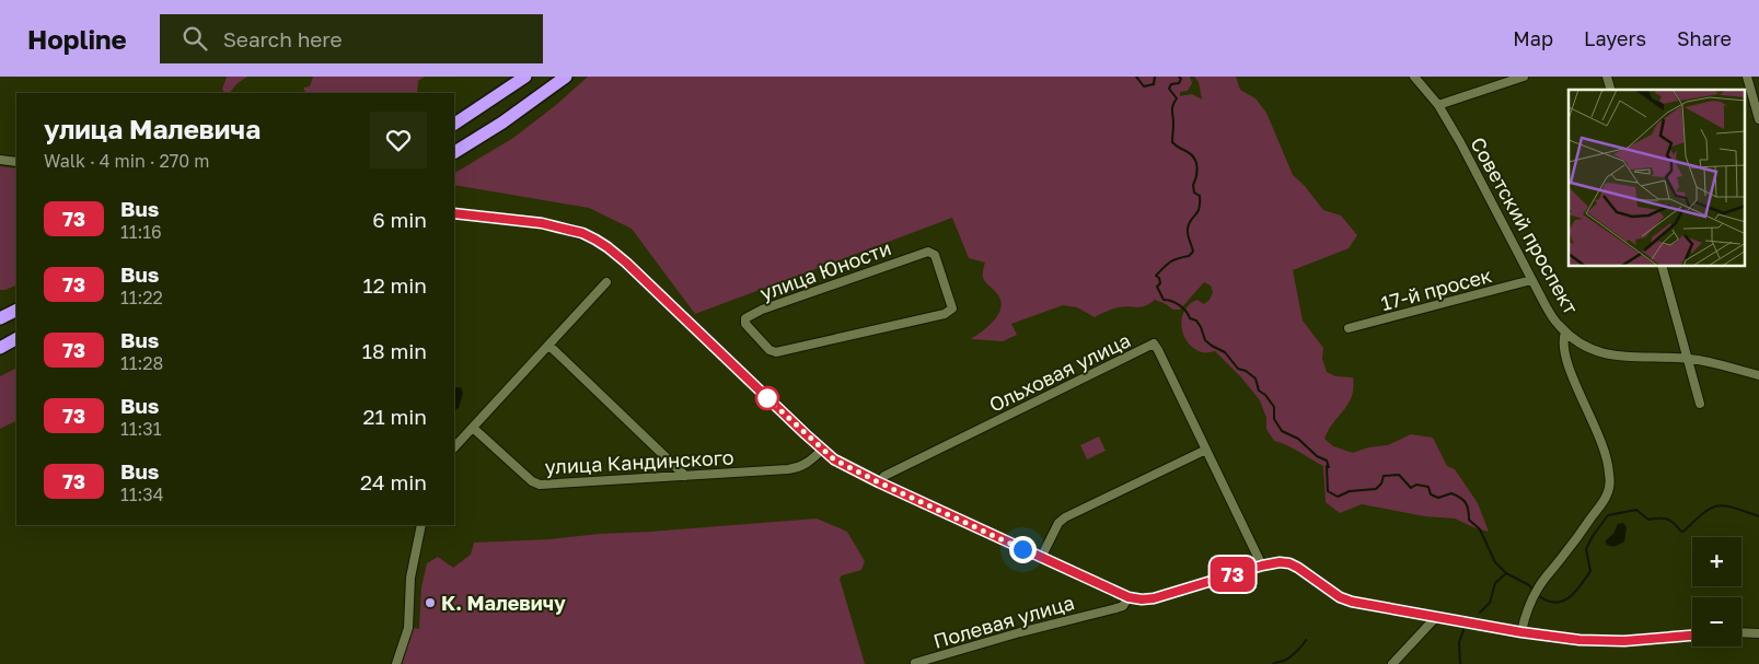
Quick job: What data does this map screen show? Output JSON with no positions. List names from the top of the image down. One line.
{"streets":{"street":["Советский проспект","улица Юности","17-й просек","Ольховая улица","улица Кандинского","Полевая улица"]},"crossings":[["Советский проспект","17-й просек"]],"places":["К. Малевичу"],"lines":["bus line 73"],"page":{"header":"Hopline","search":"Search here","nav":["Map","Layers","Share"],"on_map":"73","heading":["улица Малевича","Walk · 4 min · 270 m"],"list":[{"mark":"73","name":"Bus","note":"11:16","value":"6 min"},{"mark":"73","name":"Bus","note":"11:22","value":"12 min"},{"mark":"73","name":"Bus","note":"11:28","value":"18 min"},{"mark":"73","name":"Bus","note":"11:31","value":"21 min"},{"mark":"73","name":"Bus","note":"11:34","value":"24 min"}],"map_buttons":["+","−"]}}
